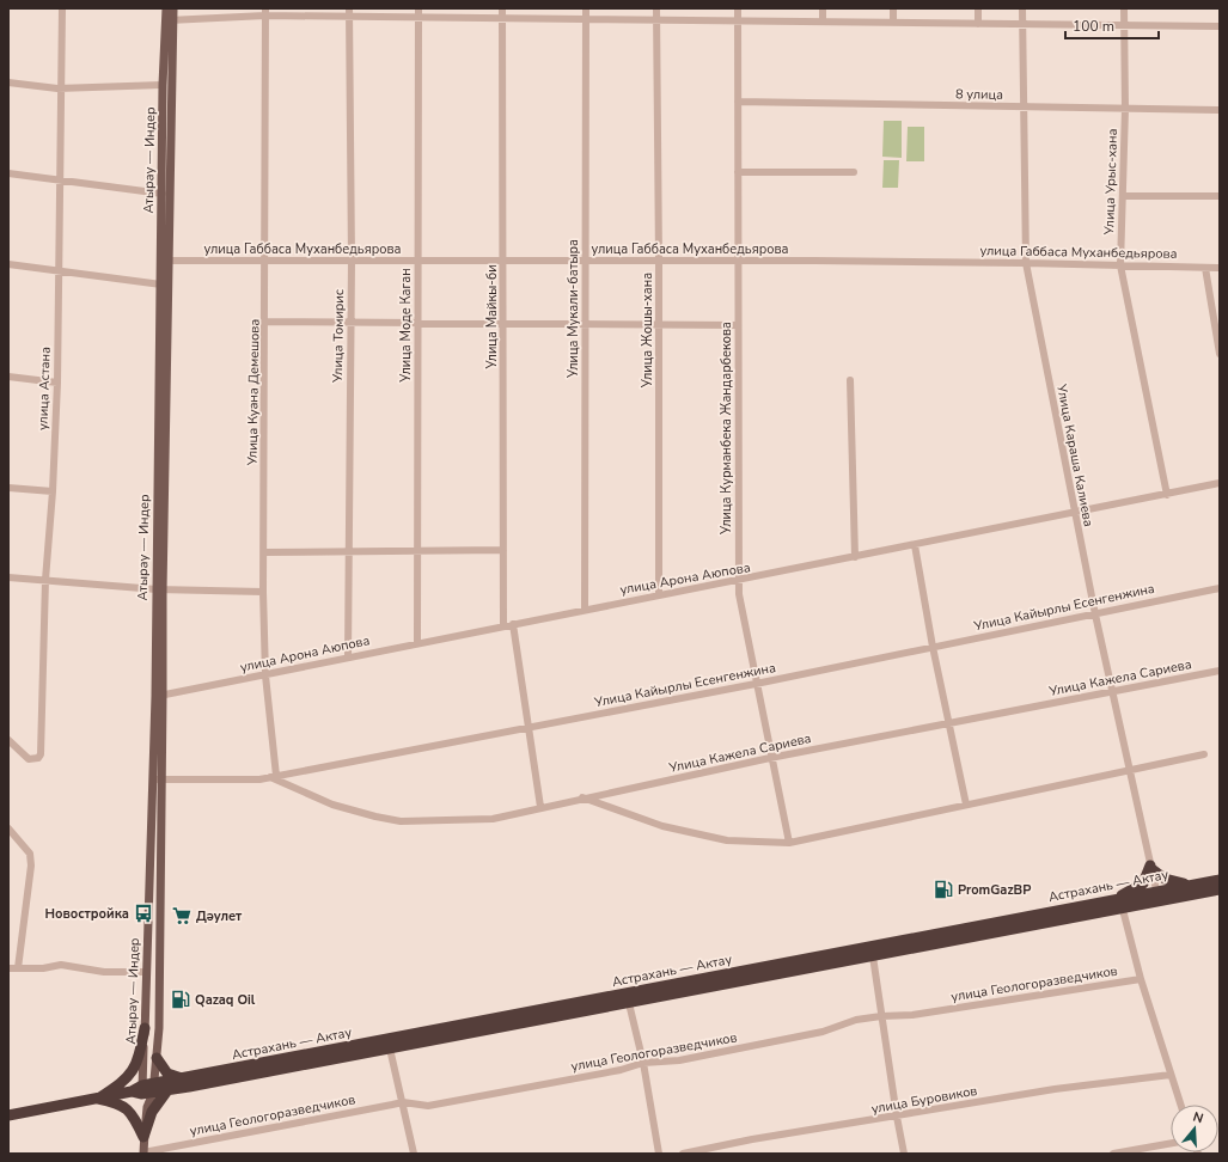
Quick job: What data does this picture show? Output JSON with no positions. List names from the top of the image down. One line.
{"streets":{"highway":["Астрахань — Актау"],"main road":["Атырау — Индер"],"street":["8 улица","Улица Урыс-хана","улица Габбаса Муханбедьярова","Улица Мукали-батыра","Улица Майкы-би","Улица Моде Каган","Улица Жошы-хана","Улица Томирис","улица Астана","Улица Куана Демешова","Улица Курманбека Жандарбекова","Улица Караша Калиева","улица Арона Аюпова","Улица Кайырлы Есенгенжина","Улица Кажела Сариева","улица Геологоразведчиков","улица Буровиков"]},"crossings":[["8 улица","Улица Урыс-хана"],["8 улица","Улица Курманбека Жандарбекова"],["8 улица","Улица Караша Калиева"],["Атырау — Индер","улица Габбаса Муханбедьярова"],["Атырау — Индер","улица Арона Аюпова"],["Атырау — Индер","Улица Кайырлы Есенгенжина"],["Атырау — Индер","Астрахань — Актау"],["Улица Урыс-хана","улица Габбаса Муханбедьярова"],["Улица Урыс-хана","улица Арона Аюпова"],["улица Габбаса Муханбедьярова","Улица Мукали-батыра"],["улица Габбаса Муханбедьярова","Улица Майкы-би"],["улица Габбаса Муханбедьярова","Улица Моде Каган"],["улица Габбаса Муханбедьярова","Улица Жошы-хана"],["улица Габбаса Муханбедьярова","Улица Томирис"],["улица Габбаса Муханбедьярова","Улица Куана Демешова"],["улица Габбаса Муханбедьярова","Улица Курманбека Жандарбекова"],["улица Габбаса Муханбедьярова","Улица Караша Калиева"],["Улица Мукали-батыра","улица Арона Аюпова"],["Улица Майкы-би","улица Арона Аюпова"],["Улица Моде Каган","улица Арона Аюпова"],["Улица Жошы-хана","улица Арона Аюпова"],["Улица Томирис","улица Арона Аюпова"],["Улица Куана Демешова","улица Арона Аюпова"],["Улица Куана Демешова","Улица Кайырлы Есенгенжина"],["Улица Куана Демешова","Улица Кажела Сариева"],["Улица Курманбека Жандарбекова","улица Арона Аюпова"],["Улица Курманбека Жандарбекова","Улица Кайырлы Есенгенжина"],["Улица Курманбека Жандарбекова","Улица Кажела Сариева"],["Улица Караша Калиева","улица Арона Аюпова"],["Улица Караша Калиева","Улица Кайырлы Есенгенжина"],["Улица Караша Калиева","Улица Кажела Сариева"],["Улица Караша Калиева","Астрахань — Актау"],["Улица Кайырлы Есенгенжина","Улица Кажела Сариева"]],"places":{"fuel station":["PromGazBP","Qazaq Oil"],"bus stop":["Новостройка"],"supermarket":["Дәулет"]},"scale_bar":"100 m","north":"top"}
